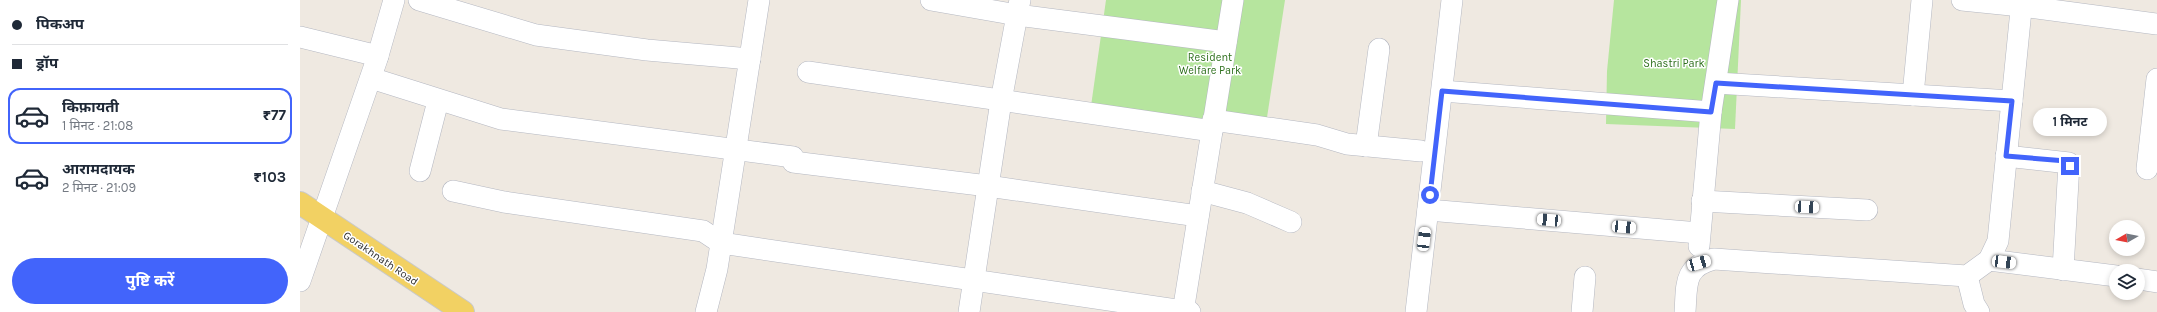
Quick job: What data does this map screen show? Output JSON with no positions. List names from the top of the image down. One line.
{"streets":{"main road":["Gorakhnath Road"]},"parks":["Resident Welfare Park","Shastri Park"],"north":"left","page":{"banner":["पिकअप","ड्रॉप"],"list":[{"name":"किफ़ायती","note":"1 मिनट · 21:08","value":"₹77"},{"name":"आरामदायक","note":"2 मिनट · 21:09","value":"₹103"}],"bubble":"1 मिनट","buttons":"पुष्टि करें"}}
